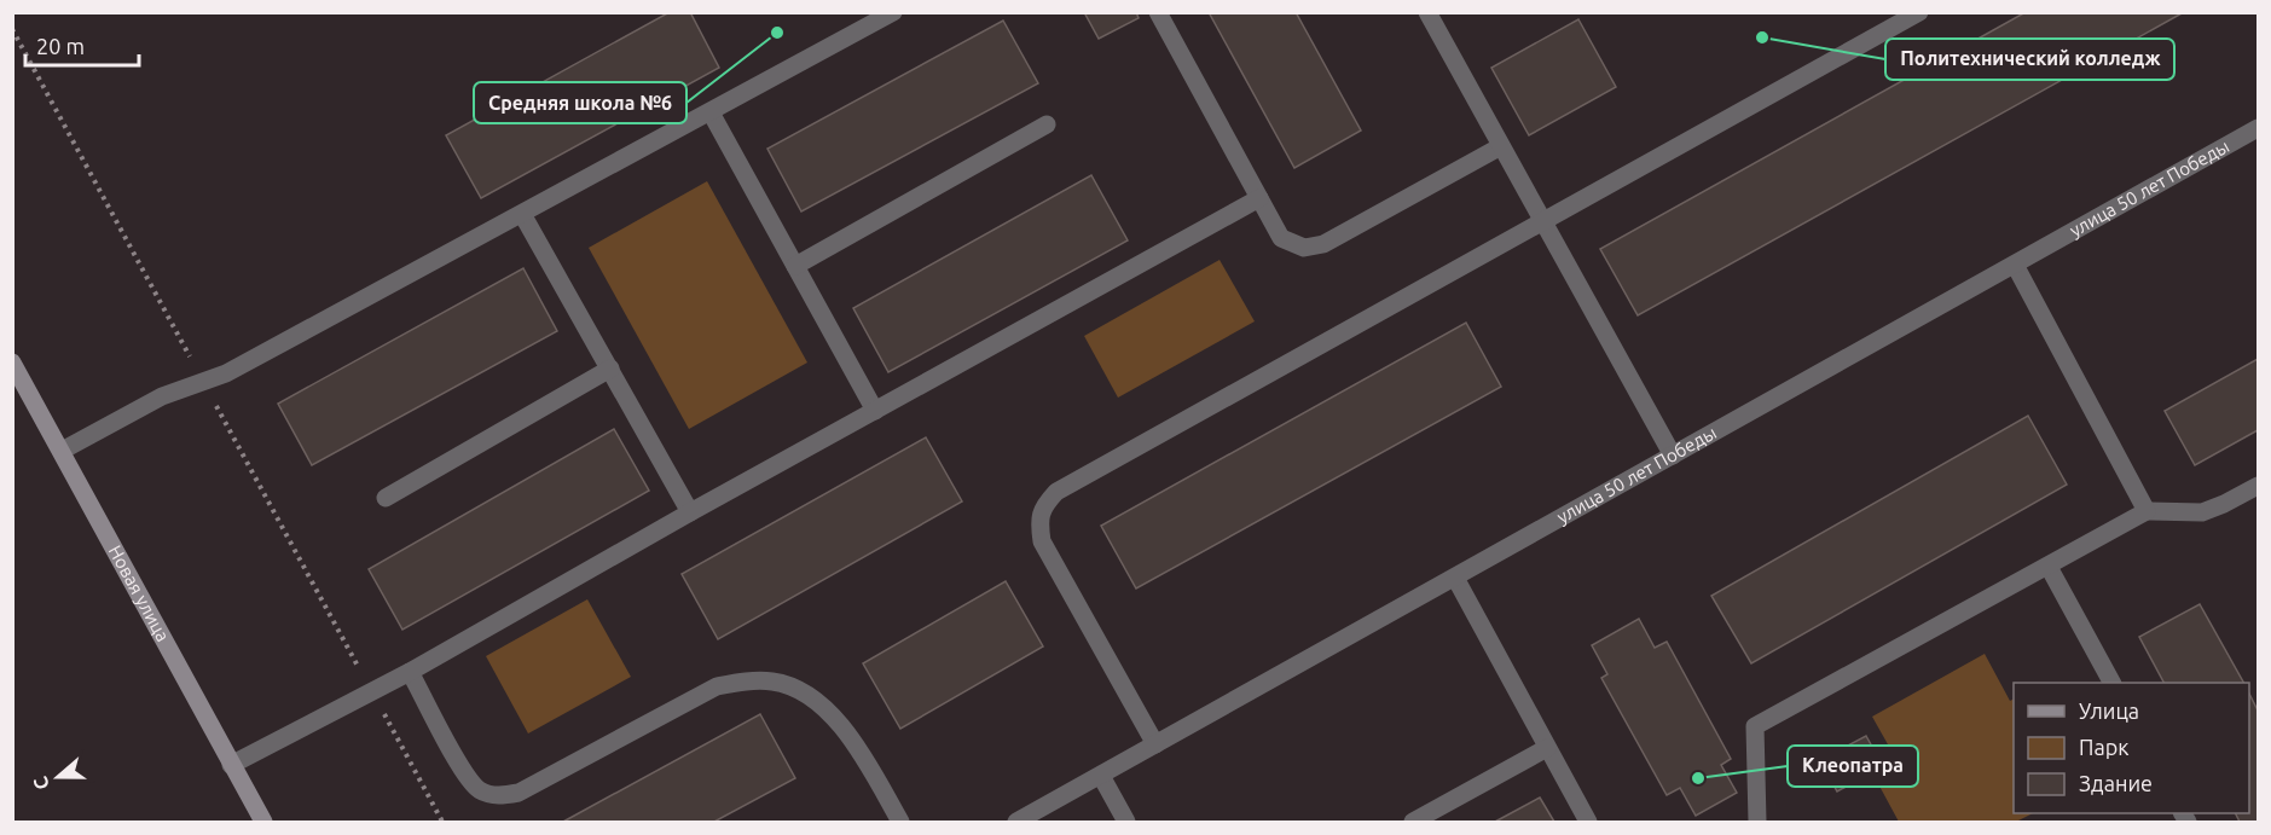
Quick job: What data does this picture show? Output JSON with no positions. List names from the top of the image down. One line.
{"streets":{"street":["улица 50 лет Победы","Новая улица"]},"places":["Средняя школа №6","Политехнический колледж","Клеопатра"],"legend":["Улица","Парк","Здание"],"scale_bar":"20 m","north":"left"}
